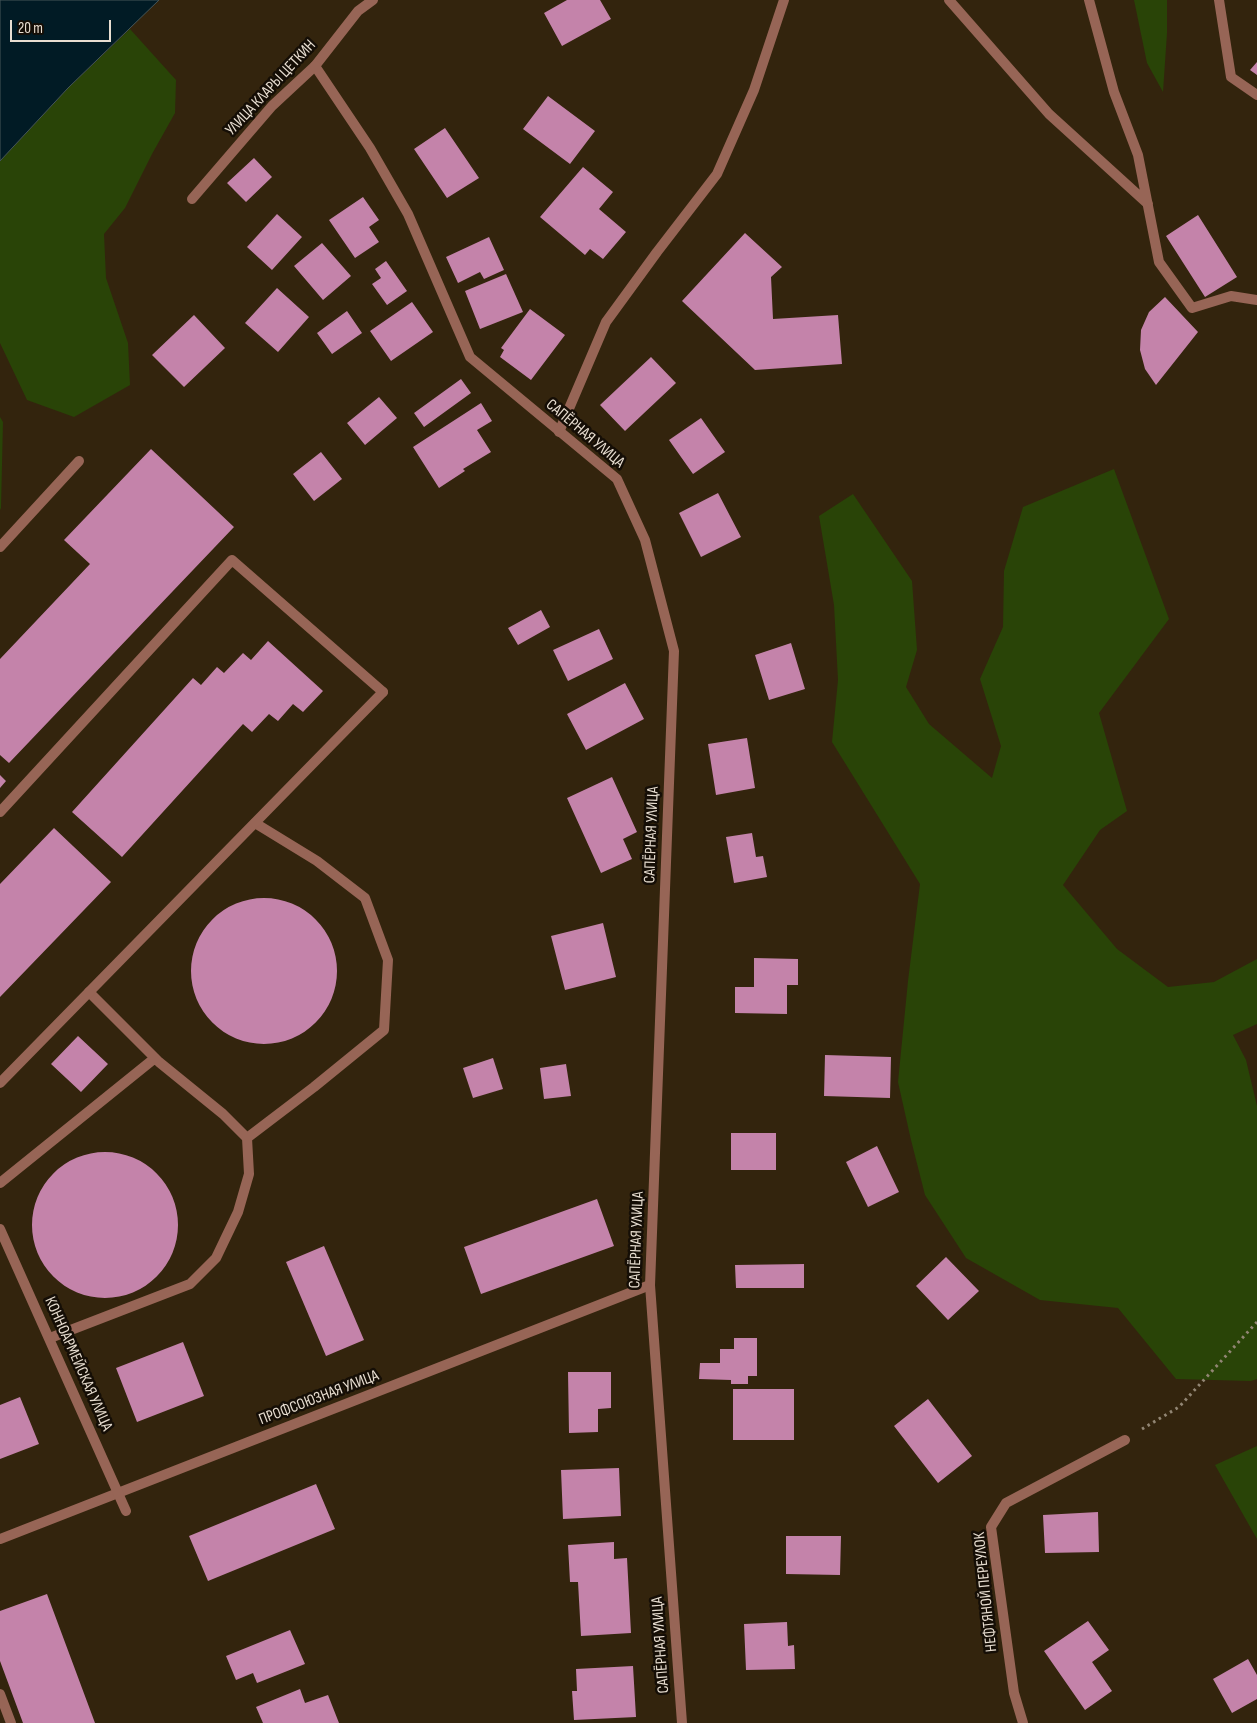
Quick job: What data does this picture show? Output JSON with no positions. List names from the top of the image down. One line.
{"streets":{"street":["УЛИЦА КЛАРЫ ЦЕТКИН","САПЁРНАЯ УЛИЦА","КОННОАРМЕЙСКАЯ УЛИЦА","ПРОФСОЮЗНАЯ УЛИЦА","НЕФТЯНОЙ ПЕРЕУЛОК"]},"crossings":[["УЛИЦА КЛАРЫ ЦЕТКИН","САПЁРНАЯ УЛИЦА"],["САПЁРНАЯ УЛИЦА","ПРОФСОЮЗНАЯ УЛИЦА"],["КОННОАРМЕЙСКАЯ УЛИЦА","ПРОФСОЮЗНАЯ УЛИЦА"]],"scale_bar":"20 m"}
